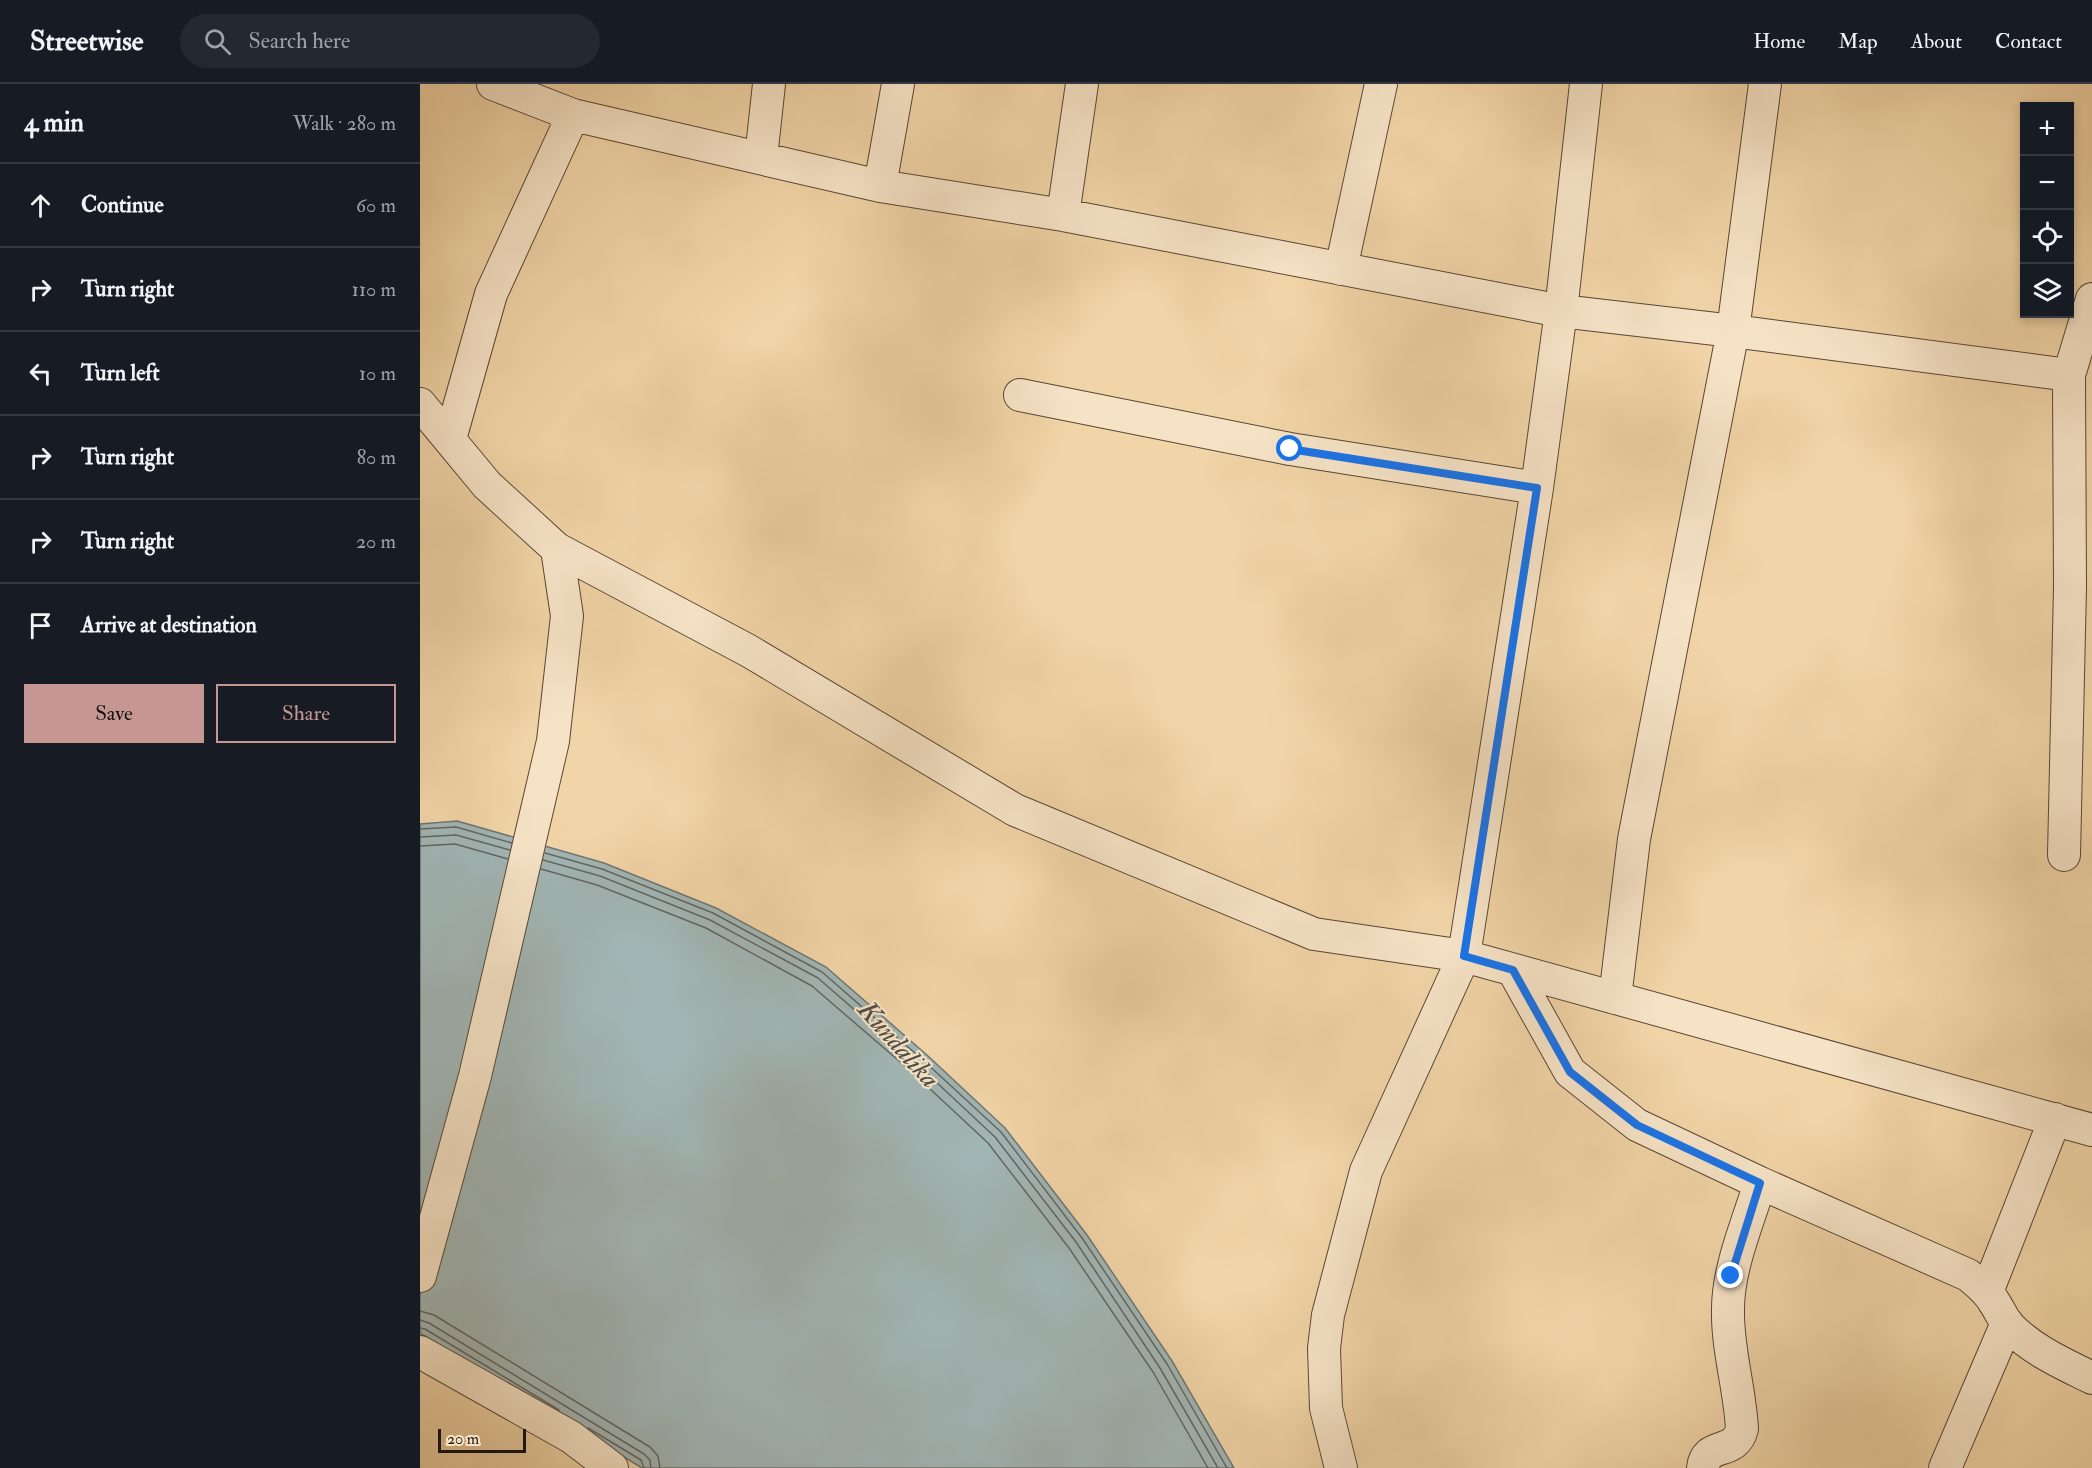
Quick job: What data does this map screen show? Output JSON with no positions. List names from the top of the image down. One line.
{"water":["Kundalika"],"scale_bar":"20 m","page":{"header":"Streetwise","search":"Search here","nav":["Home","Map","About","Contact"],"heading":["4 min","Walk · 280 m"],"map_buttons":["+","−"],"list":[["Continue","60 m"],["Turn right","110 m"],["Turn left","10 m"],["Turn right","80 m"],["Turn right","20 m"],"Arrive at destination"],"buttons":["Save","Share"],"scale":"20 m"}}
